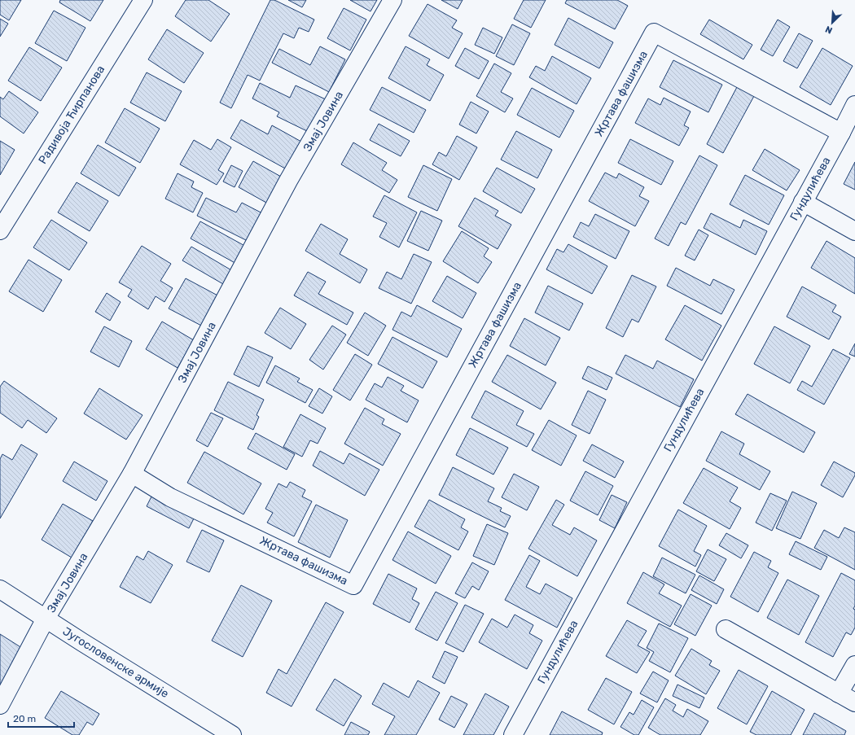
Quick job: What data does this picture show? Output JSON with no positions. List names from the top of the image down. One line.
{"streets":{"street":["Жртава фашизма","Радивоја Ћирпанова","Змај Јовина","Гундулићева","Југословенске армије"]},"crossings":[["Жртава фашизма","Змај Јовина"],["Жртава фашизма","Гундулићева"],["Змај Јовина","Југословенске армије"]],"scale_bar":"20 m","north":"bottom left"}
